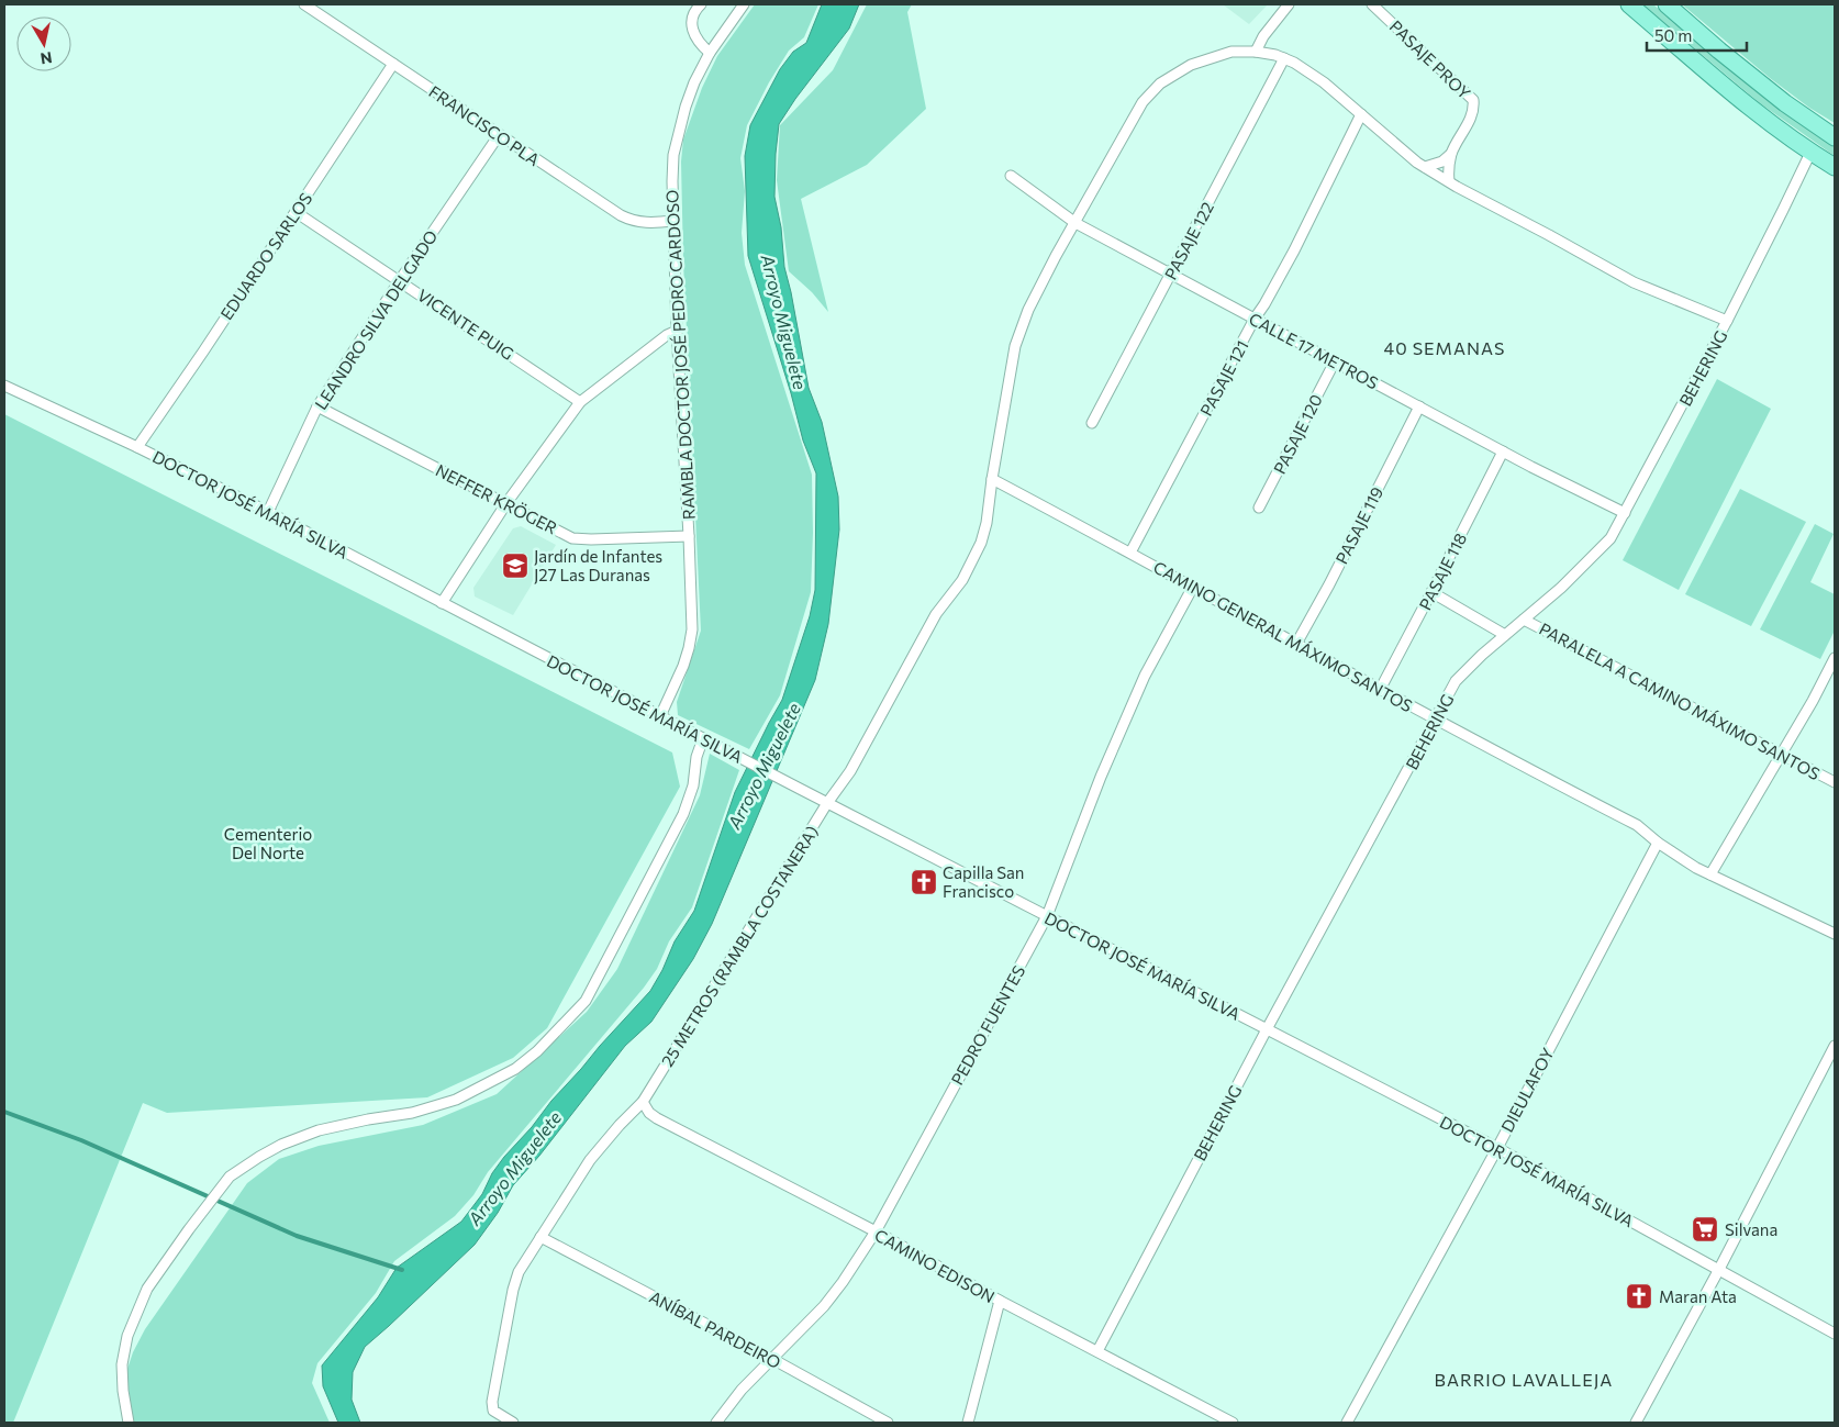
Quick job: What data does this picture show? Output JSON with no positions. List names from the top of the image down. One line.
{"streets":{"street":["PASAJE PROY","FRANCISCO PLA","PASAJE 122","EDUARDO SARLOS","LEANDRO SILVA DELGADO","VICENTE PUIG","CALLE 17 METROS","RAMBLA DOCTOR JOSÉ PEDRO CARDOSO","BEHERING","PASAJE 121","PASAJE 120","NEFFER KRÖGER","DOCTOR JOSÉ MARÍA SILVA","PASAJE 119","PASAJE 118","CAMINO GENERAL MÁXIMO SANTOS","PARALELA A CAMINO MÁXIMO SANTOS","25 METROS (RAMBLA COSTANERA)","PEDRO FUENTES","DIEULAFOY","CAMINO EDISON","ANÍBAL PARDEIRO"]},"crossings":[["PASAJE PROY","25 METROS (RAMBLA COSTANERA)"],["FRANCISCO PLA","EDUARDO SARLOS"],["FRANCISCO PLA","LEANDRO SILVA DELGADO"],["FRANCISCO PLA","RAMBLA DOCTOR JOSÉ PEDRO CARDOSO"],["PASAJE 122","CALLE 17 METROS"],["PASAJE 122","25 METROS (RAMBLA COSTANERA)"],["EDUARDO SARLOS","VICENTE PUIG"],["EDUARDO SARLOS","DOCTOR JOSÉ MARÍA SILVA"],["LEANDRO SILVA DELGADO","VICENTE PUIG"],["LEANDRO SILVA DELGADO","NEFFER KRÖGER"],["LEANDRO SILVA DELGADO","DOCTOR JOSÉ MARÍA SILVA"],["CALLE 17 METROS","BEHERING"],["CALLE 17 METROS","PASAJE 121"],["CALLE 17 METROS","PASAJE 120"],["CALLE 17 METROS","PASAJE 119"],["CALLE 17 METROS","PASAJE 118"],["CALLE 17 METROS","25 METROS (RAMBLA COSTANERA)"],["RAMBLA DOCTOR JOSÉ PEDRO CARDOSO","NEFFER KRÖGER"],["RAMBLA DOCTOR JOSÉ PEDRO CARDOSO","DOCTOR JOSÉ MARÍA SILVA"],["BEHERING","DOCTOR JOSÉ MARÍA SILVA"],["BEHERING","CAMINO GENERAL MÁXIMO SANTOS"],["BEHERING","PARALELA A CAMINO MÁXIMO SANTOS"],["BEHERING","25 METROS (RAMBLA COSTANERA)"],["BEHERING","CAMINO EDISON"],["PASAJE 121","CAMINO GENERAL MÁXIMO SANTOS"],["PASAJE 121","25 METROS (RAMBLA COSTANERA)"],["DOCTOR JOSÉ MARÍA SILVA","25 METROS (RAMBLA COSTANERA)"],["DOCTOR JOSÉ MARÍA SILVA","PEDRO FUENTES"],["DOCTOR JOSÉ MARÍA SILVA","DIEULAFOY"],["PASAJE 119","CAMINO GENERAL MÁXIMO SANTOS"],["PASAJE 118","CAMINO GENERAL MÁXIMO SANTOS"],["CAMINO GENERAL MÁXIMO SANTOS","25 METROS (RAMBLA COSTANERA)"],["CAMINO GENERAL MÁXIMO SANTOS","PEDRO FUENTES"],["CAMINO GENERAL MÁXIMO SANTOS","DIEULAFOY"],["25 METROS (RAMBLA COSTANERA)","CAMINO EDISON"],["25 METROS (RAMBLA COSTANERA)","ANÍBAL PARDEIRO"],["PEDRO FUENTES","CAMINO EDISON"],["PEDRO FUENTES","ANÍBAL PARDEIRO"]],"districts":["40 SEMANAS","BARRIO LAVALLEJA"],"water":["Arroyo Miguelete"],"parks":["Cementerio Del Norte"],"places":{"school or university":["Jardín de Infantes J27 Las Duranas"],"church":["Capilla San Francisco","Maran Ata"],"supermarket":["Silvana"]},"scale_bar":"50 m","north":"bottom"}
